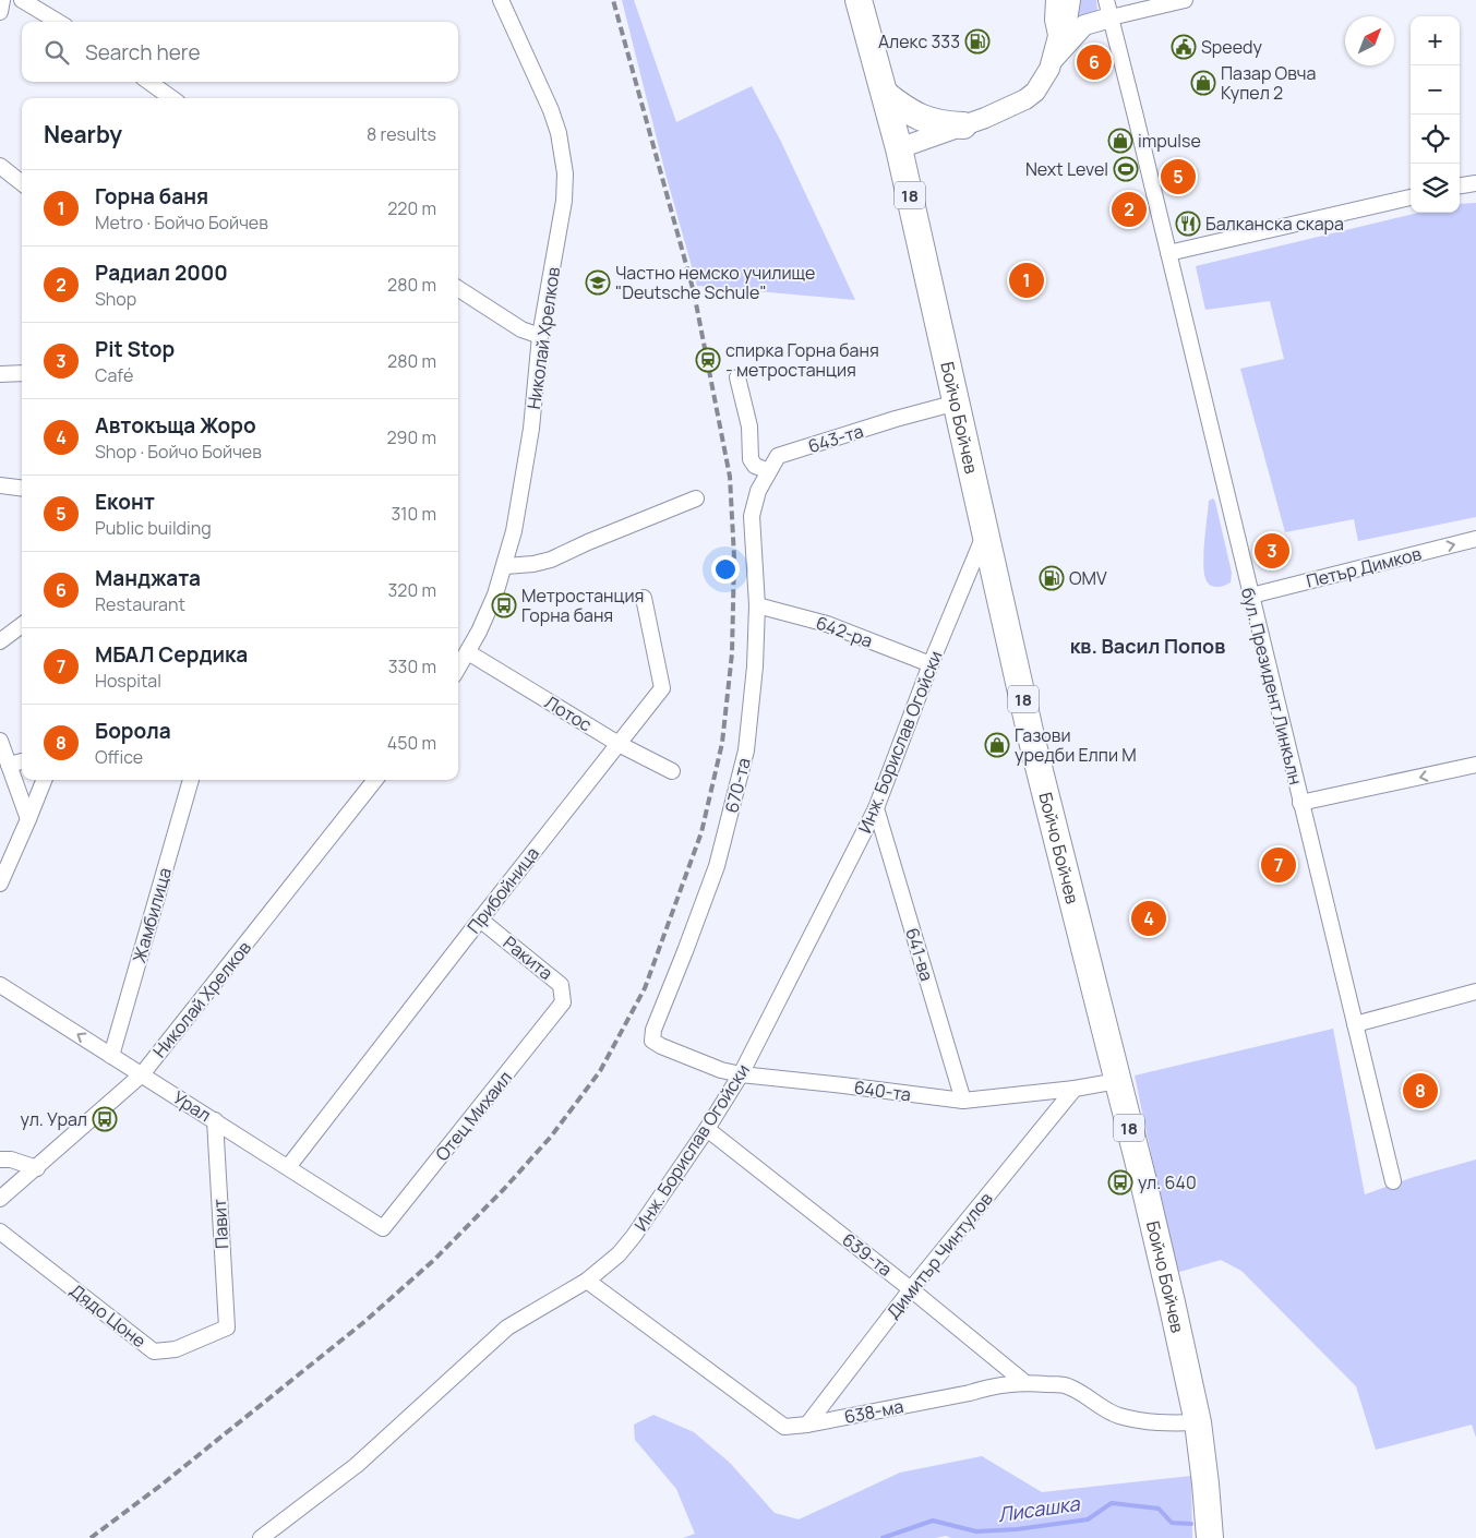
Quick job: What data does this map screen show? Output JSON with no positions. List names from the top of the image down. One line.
{"streets":{"highway":["18","Бойчо Бойчев"],"street":["Николай Хрелков","643-та","Петър Димков","642-ра","бул. Президент Линкълн","Лотос","Инж. Борислав Огойски","670-та","Прибойница","Жамбилица","641-ва","Ракита","640-та","Урал","Отец Михаил","Павит","639-та","Димитър Чинтулов","Дядо Цоне","638-ма"]},"crossings":[["Николай Хрелков","Лотос"],["Николай Хрелков","Урал"],["Бойчо Бойчев","643-та"],["Бойчо Бойчев","Инж. Борислав Огойски"],["Бойчо Бойчев","640-та"],["Бойчо Бойчев","638-ма"],["643-та","670-та"],["Петър Димков","бул. Президент Линкълн"],["642-ра","Инж. Борислав Огойски"],["642-ра","670-та"],["Лотос","Прибойница"],["Инж. Борислав Огойски","641-ва"],["Инж. Борислав Огойски","640-та"],["Инж. Борислав Огойски","639-та"],["Инж. Борислав Огойски","638-ма"],["670-та","640-та"],["Прибойница","Ракита"],["Прибойница","Урал"],["Жамбилица","Урал"],["641-ва","640-та"],["Ракита","Отец Михаил"],["640-та","Димитър Чинтулов"],["Урал","Отец Михаил"],["Урал","Павит"],["Павит","Дядо Цоне"],["639-та","Димитър Чинтулов"],["639-та","638-ма"],["Димитър Чинтулов","638-ма"]],"one_way":["Петър Димков"],"districts":["кв. Васил Попов"],"water":["Лисашка"],"places":{"fuel station":["Алекс 333","OMV"],"public building":["Speedy"],"shop":["Пазар Овча Купел 2","impulse","Газови уредби Елпи М"],"sports":["Next Level"],"restaurant":["Балканска скара"],"school or university":["Частно немско училище \"Deutsche Schule\""],"station":["спирка Горна баня - метростанция"],"bus stop":["Метростанция Горна баня","ул. Урал","ул. 640"]},"north":"top right","page":{"map_buttons":["+","−"],"search":"Search here","pins":["6","5","2","1","3","7","4","8"],"heading":["Nearby","8 results"],"list":[{"mark":"1","name":"Горна баня","note":"Metro · Бойчо Бойчев","value":"220 m"},{"mark":"2","name":"Радиал 2000","note":"Shop","value":"280 m"},{"mark":"3","name":"Pit Stop","note":"Café","value":"280 m"},{"mark":"4","name":"Автокъща Жоро","note":"Shop · Бойчо Бойчев","value":"290 m"},{"mark":"5","name":"Еконт","note":"Public building","value":"310 m"},{"mark":"6","name":"Манджата","note":"Restaurant","value":"320 m"},{"mark":"7","name":"МБАЛ Сердика","note":"Hospital","value":"330 m"},{"mark":"8","name":"Борола","note":"Office","value":"450 m"}]}}
